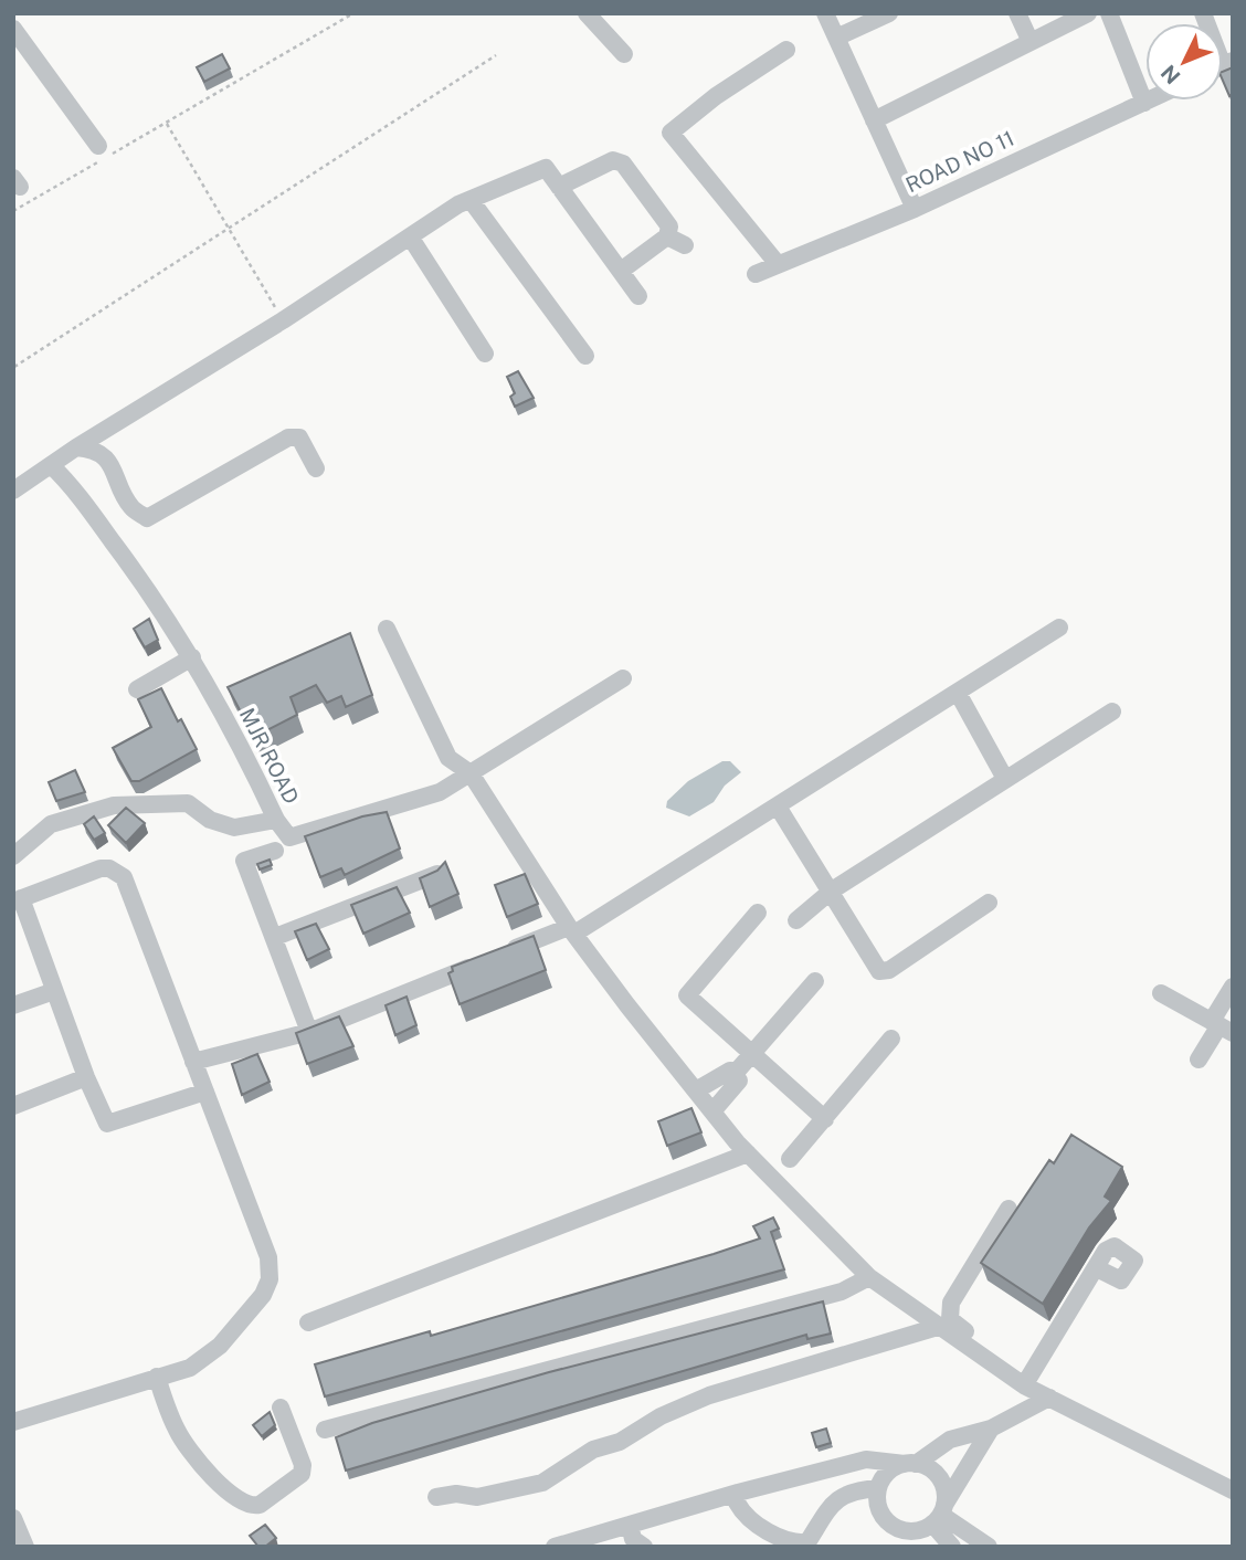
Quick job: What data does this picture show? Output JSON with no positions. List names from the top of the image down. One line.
{"streets":{"street":["ROAD NO 11","MJR ROAD"]},"north":"bottom left"}
